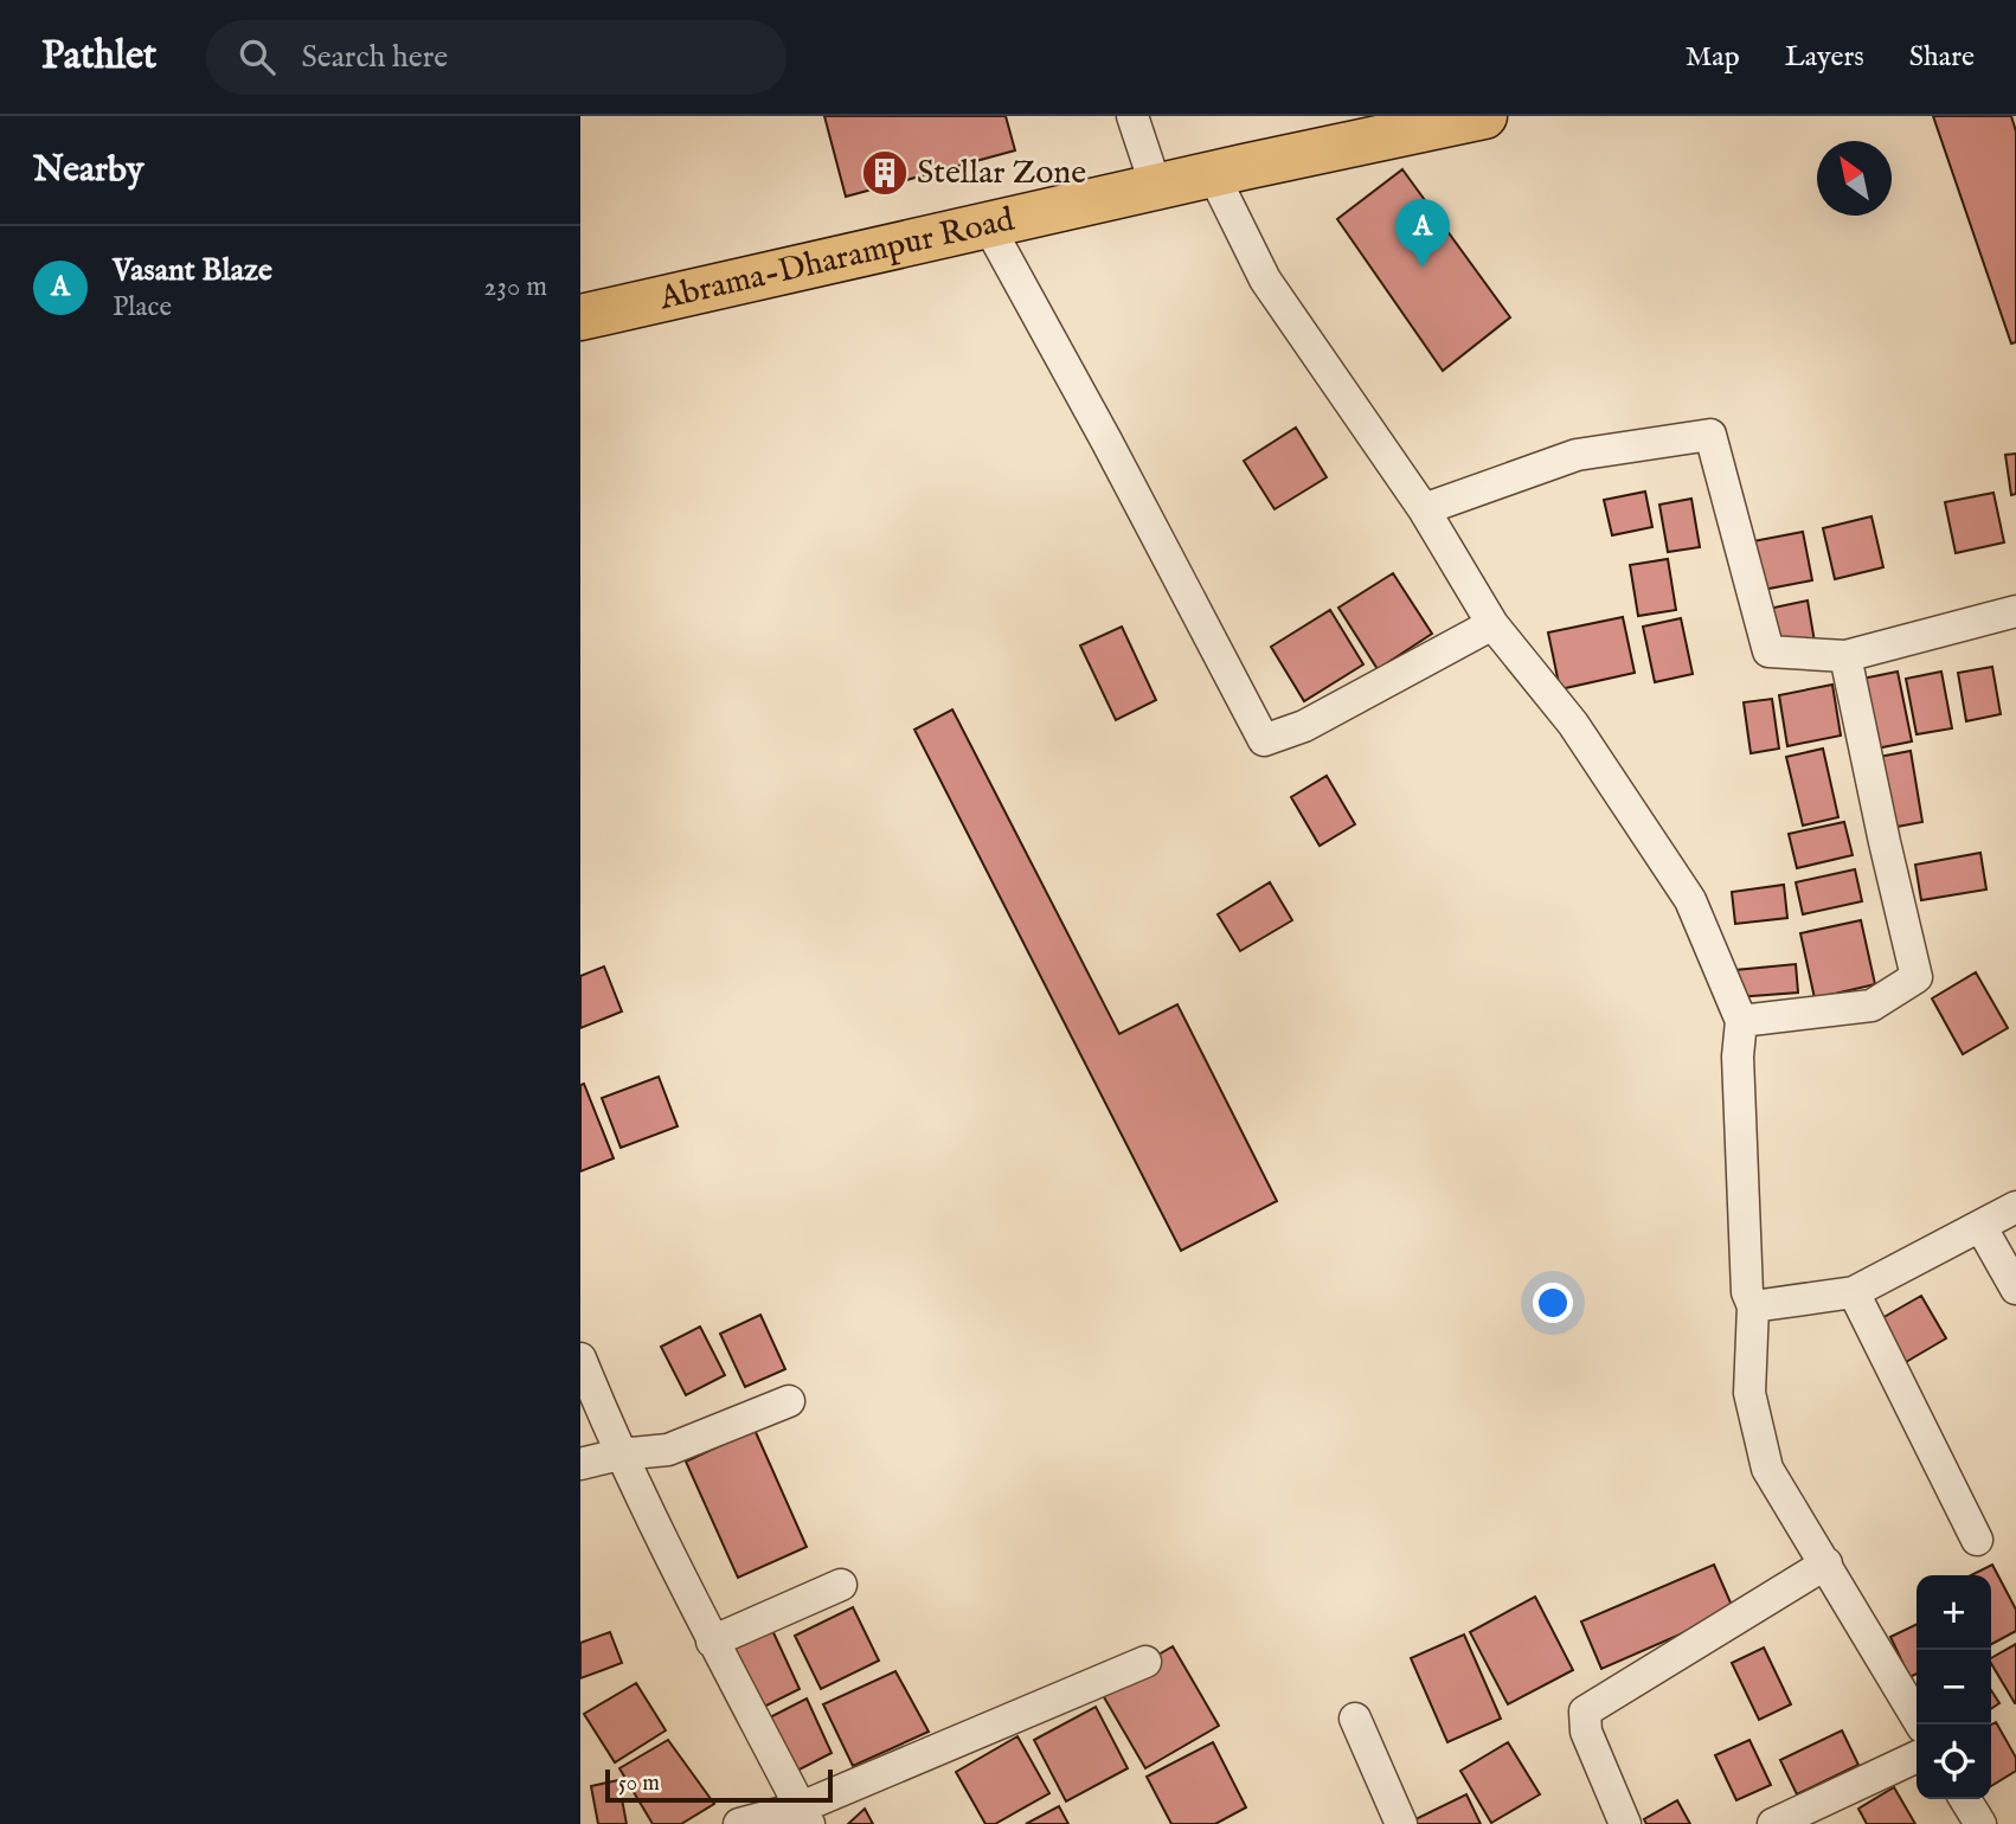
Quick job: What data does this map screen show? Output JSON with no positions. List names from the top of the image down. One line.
{"streets":{"main road":["Abrama-Dharampur Road"]},"places":{"building":["Stellar Zone"]},"scale_bar":"50 m","north":"top left","page":{"header":"Pathlet","search":"Search here","nav":["Map","Layers","Share"],"heading":"Nearby","pins":"A","list":[{"mark":"A","name":"Vasant Blaze","note":"Place","value":"230 m"}],"map_buttons":["+","−"],"scale":"50 m"}}
